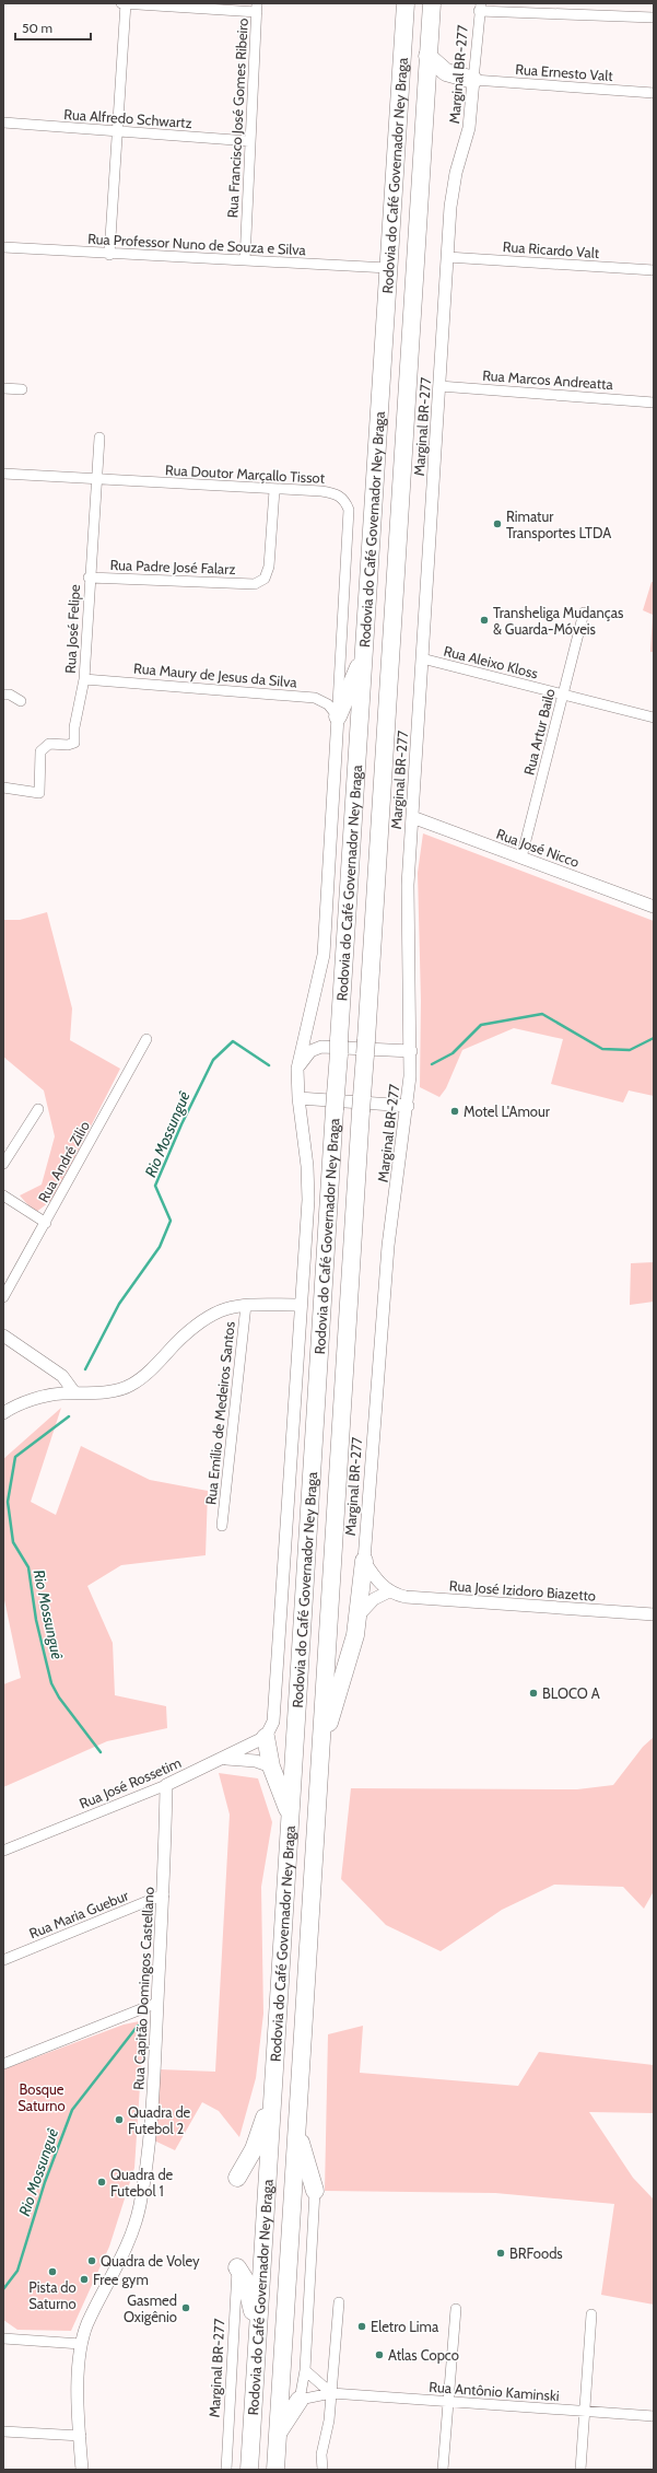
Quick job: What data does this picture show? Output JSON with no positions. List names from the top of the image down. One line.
{"streets":{"highway":["Rodovia do Café Governador Ney Braga"],"street":["Rua Ernesto Valt","Marginal BR-277","Rua Alfredo Schwartz","Rua Francisco José Gomes Ribeiro","Rua Professor Nuno de Souza e Silva","Rua Ricardo Valt","Rua Marcos Andreatta","Rua Doutor Marçallo Tissot","Rua Padre José Falarz","Rua José Felipe","Rua Aleixo Kloss","Rua Maury de Jesus da Silva","Rua Artur Bailo","Rua José Nicco","Rua André Zilio","Rua Emílio de Medeiros Santos","Rua José Izidoro Biazetto","Rua José Rossetim","Rua Maria Guebur","Rua Capitão Domingos Castellano","Rua Antônio Kaminski"]},"crossings":[["Rua Ernesto Valt","Marginal BR-277"],["Marginal BR-277","Rua Ricardo Valt"],["Marginal BR-277","Rua Marcos Andreatta"],["Marginal BR-277","Rua Aleixo Kloss"],["Marginal BR-277","Rua José Nicco"],["Marginal BR-277","Rua José Izidoro Biazetto"],["Rua Alfredo Schwartz","Rua Francisco José Gomes Ribeiro"],["Rua Francisco José Gomes Ribeiro","Rua Professor Nuno de Souza e Silva"],["Rodovia do Café Governador Ney Braga","Rua Professor Nuno de Souza e Silva"],["Rua Doutor Marçallo Tissot","Rua Padre José Falarz"],["Rua Doutor Marçallo Tissot","Rua José Felipe"],["Rua Doutor Marçallo Tissot","Rua Maury de Jesus da Silva"],["Rua Padre José Falarz","Rua José Felipe"],["Rua José Felipe","Rua Maury de Jesus da Silva"],["Rua Aleixo Kloss","Rua Artur Bailo"],["Rua Artur Bailo","Rua José Nicco"],["Rua José Rossetim","Rua Capitão Domingos Castellano"],["Rua Maria Guebur","Rua Capitão Domingos Castellano"]],"water":["Rio Mossunguê"],"parks":["Bosque Saturno"],"places":["Rimatur Transportes LTDA","Transheliga Mudanças & Guarda-Móveis","Motel L'Amour","BLOCO A","Quadra de Futebol 2","Quadra de Futebol 1","BRFoods","Quadra de Voley","Pista do Saturno","Free gym","Gasmed Oxigênio","Eletro Lima","Atlas Copco"],"scale_bar":"50 m"}
